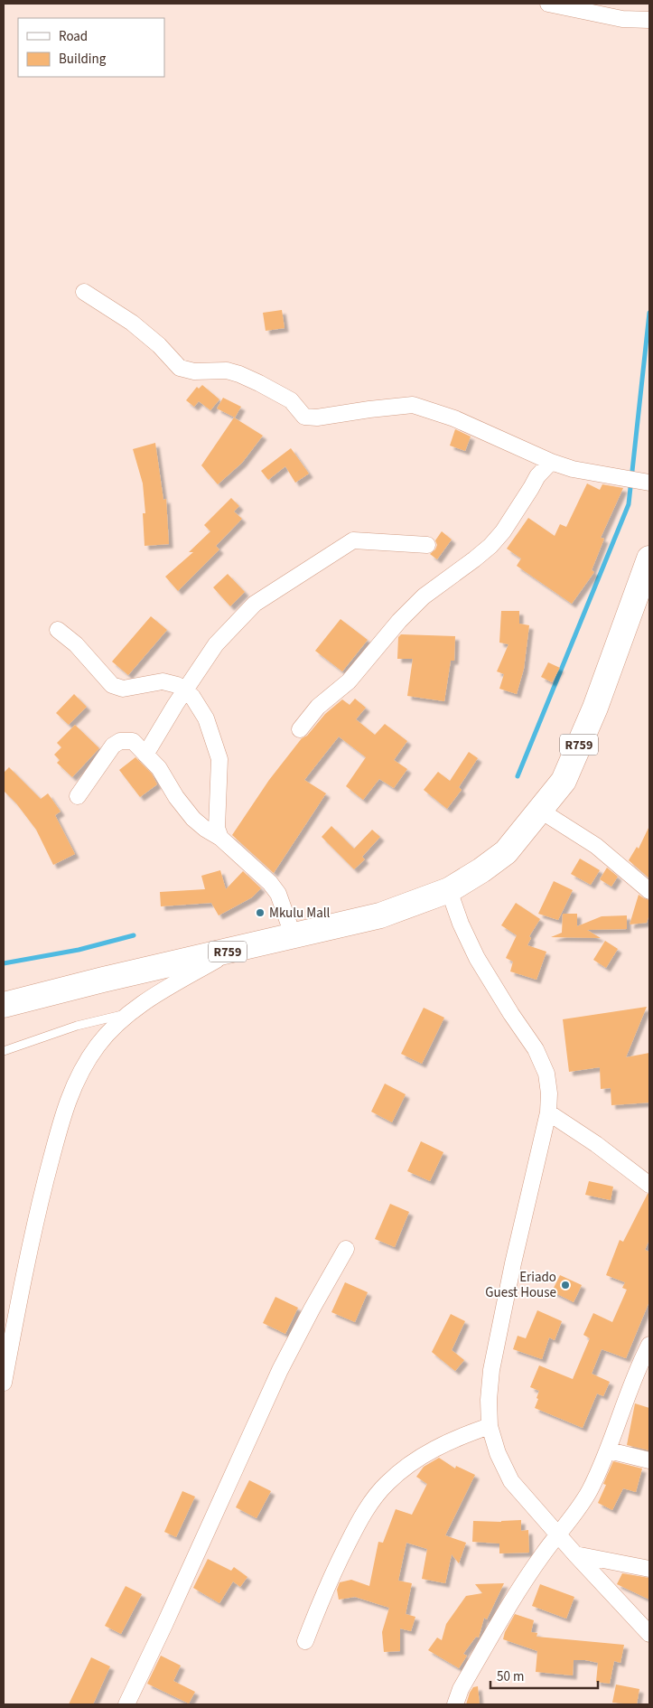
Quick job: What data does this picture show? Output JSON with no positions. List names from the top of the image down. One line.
{"streets":{"main road":["R759"]},"places":["Mkulu Mall","Eriado Guest House"],"legend":["Road","Building"],"scale_bar":"50 m"}
